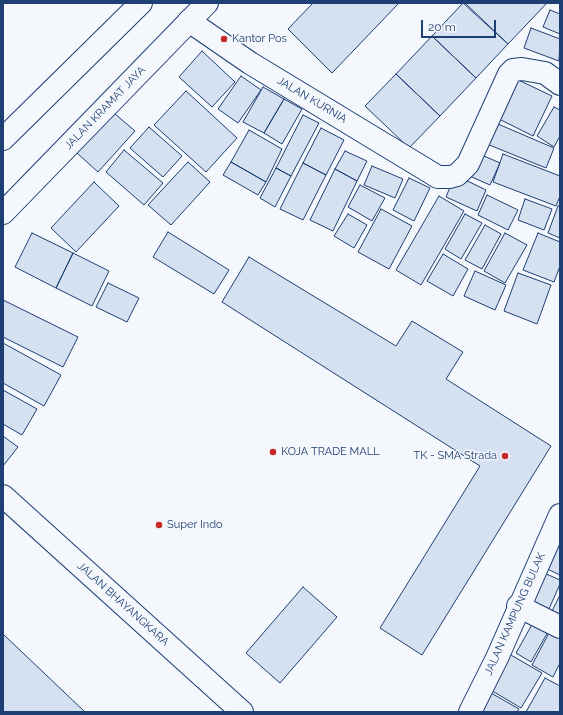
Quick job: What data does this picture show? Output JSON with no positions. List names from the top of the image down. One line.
{"streets":{"street":["JALAN KURNIA","JALAN KRAMAT JAYA","JALAN BHAYANGKARA","JALAN KAMPUNG BULAK"]},"crossings":[["JALAN KURNIA","JALAN KRAMAT JAYA"]],"places":["Kantor Pos","KOJA TRADE MALL","TK - SMA Strada","Super Indo"],"scale_bar":"20 m"}
